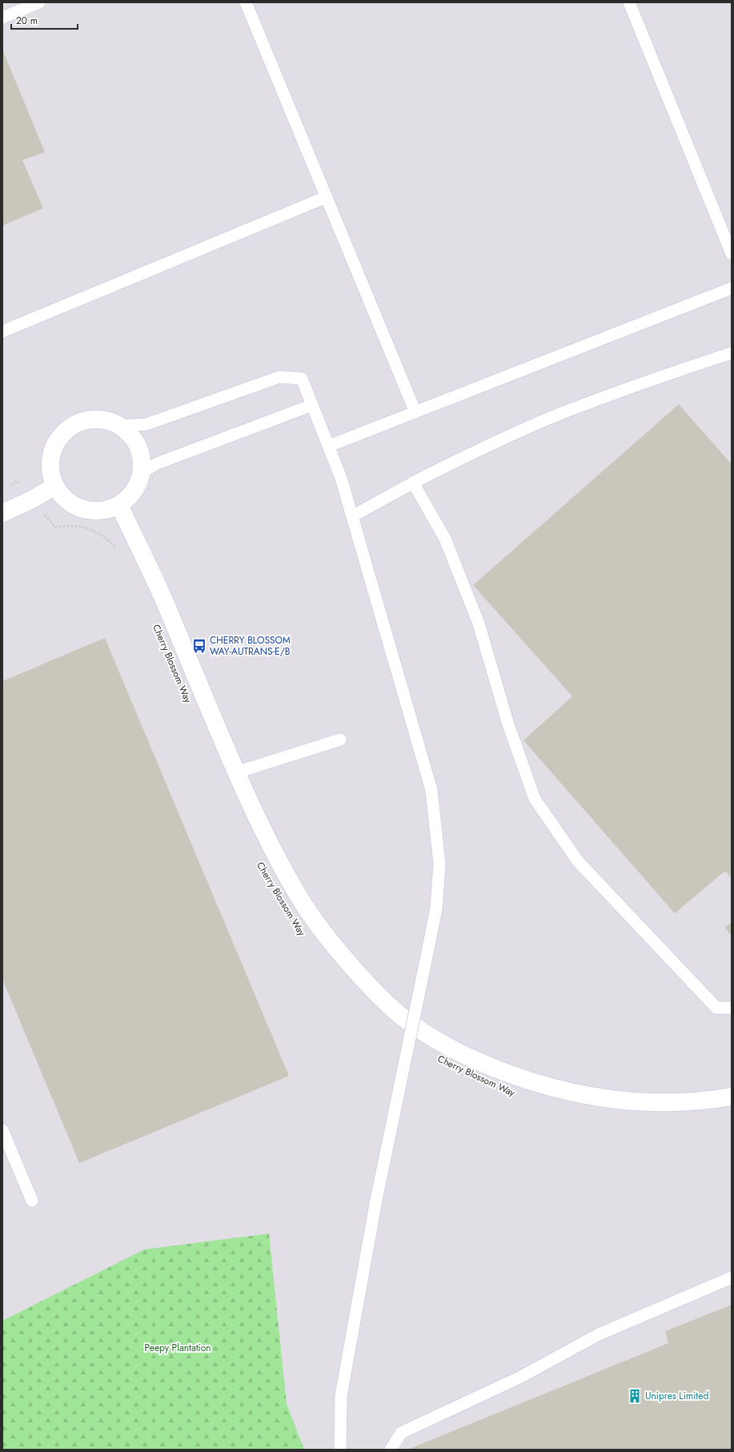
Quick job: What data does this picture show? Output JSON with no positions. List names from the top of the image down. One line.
{"streets":{"street":["Cherry Blossom Way"]},"parks":["Peepy Plantation"],"places":{"bus stop":["CHERRY BLOSSOM WAY-AUTRANS-E/B"],"building":["Unipres Limited"]},"scale_bar":"20 m"}
